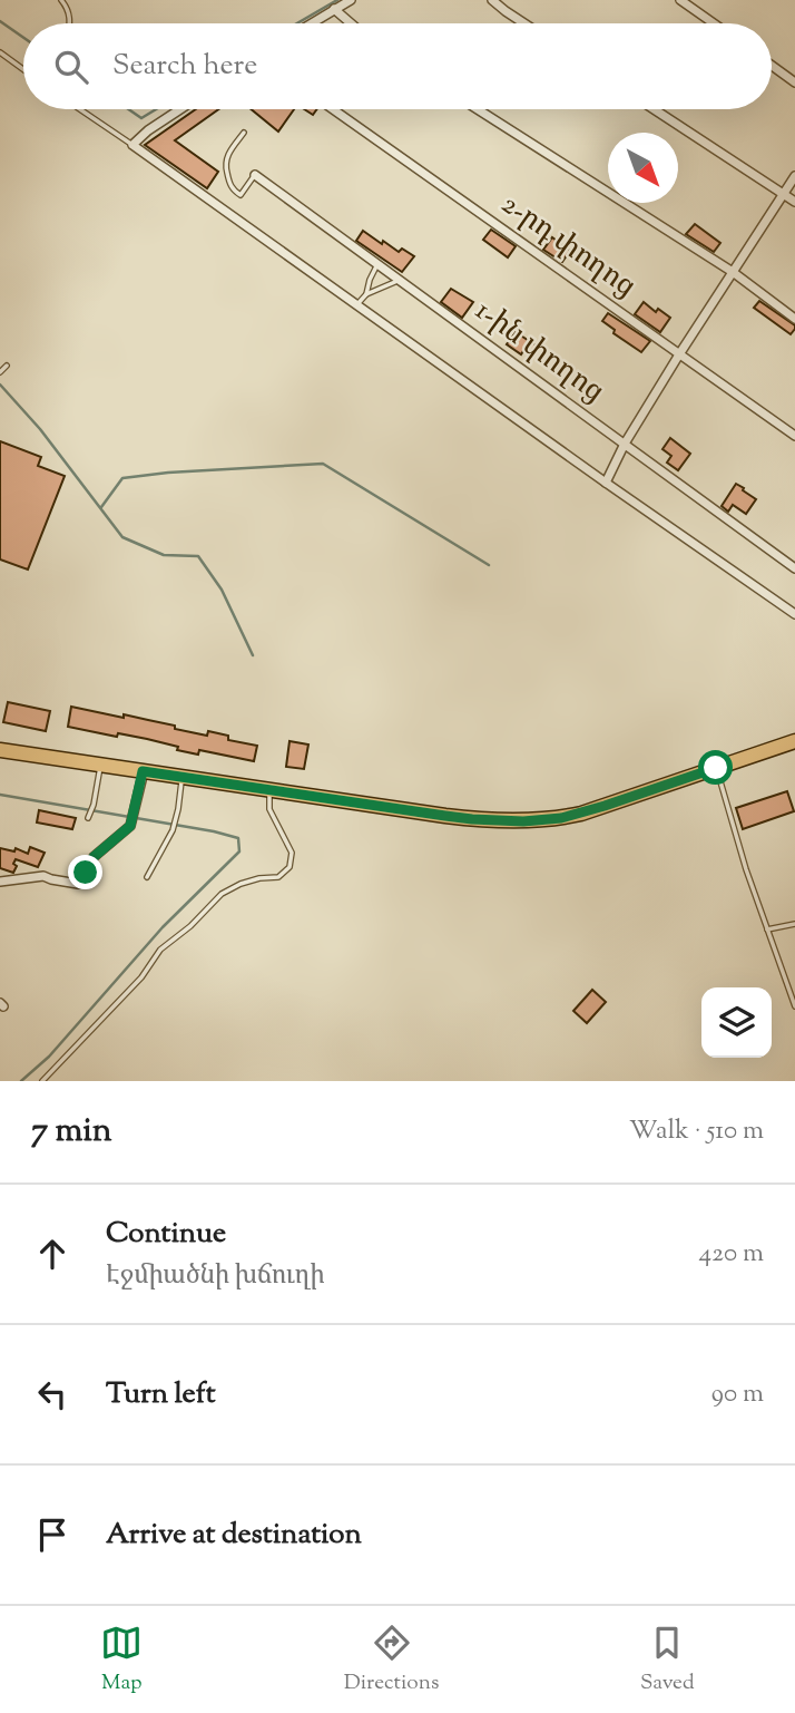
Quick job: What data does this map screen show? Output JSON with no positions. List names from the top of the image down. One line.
{"streets":{"street":["2-րդ փողոց","1-ին փողոց"]},"north":"bottom right","page":{"search":"Search here","heading":["7 min","Walk · 510 m"],"list":[["Continue","Էջմիածնի խճուղի","420 m"],["Turn left","90 m"],"Arrive at destination"],"nav":["Map","Directions","Saved"]}}
